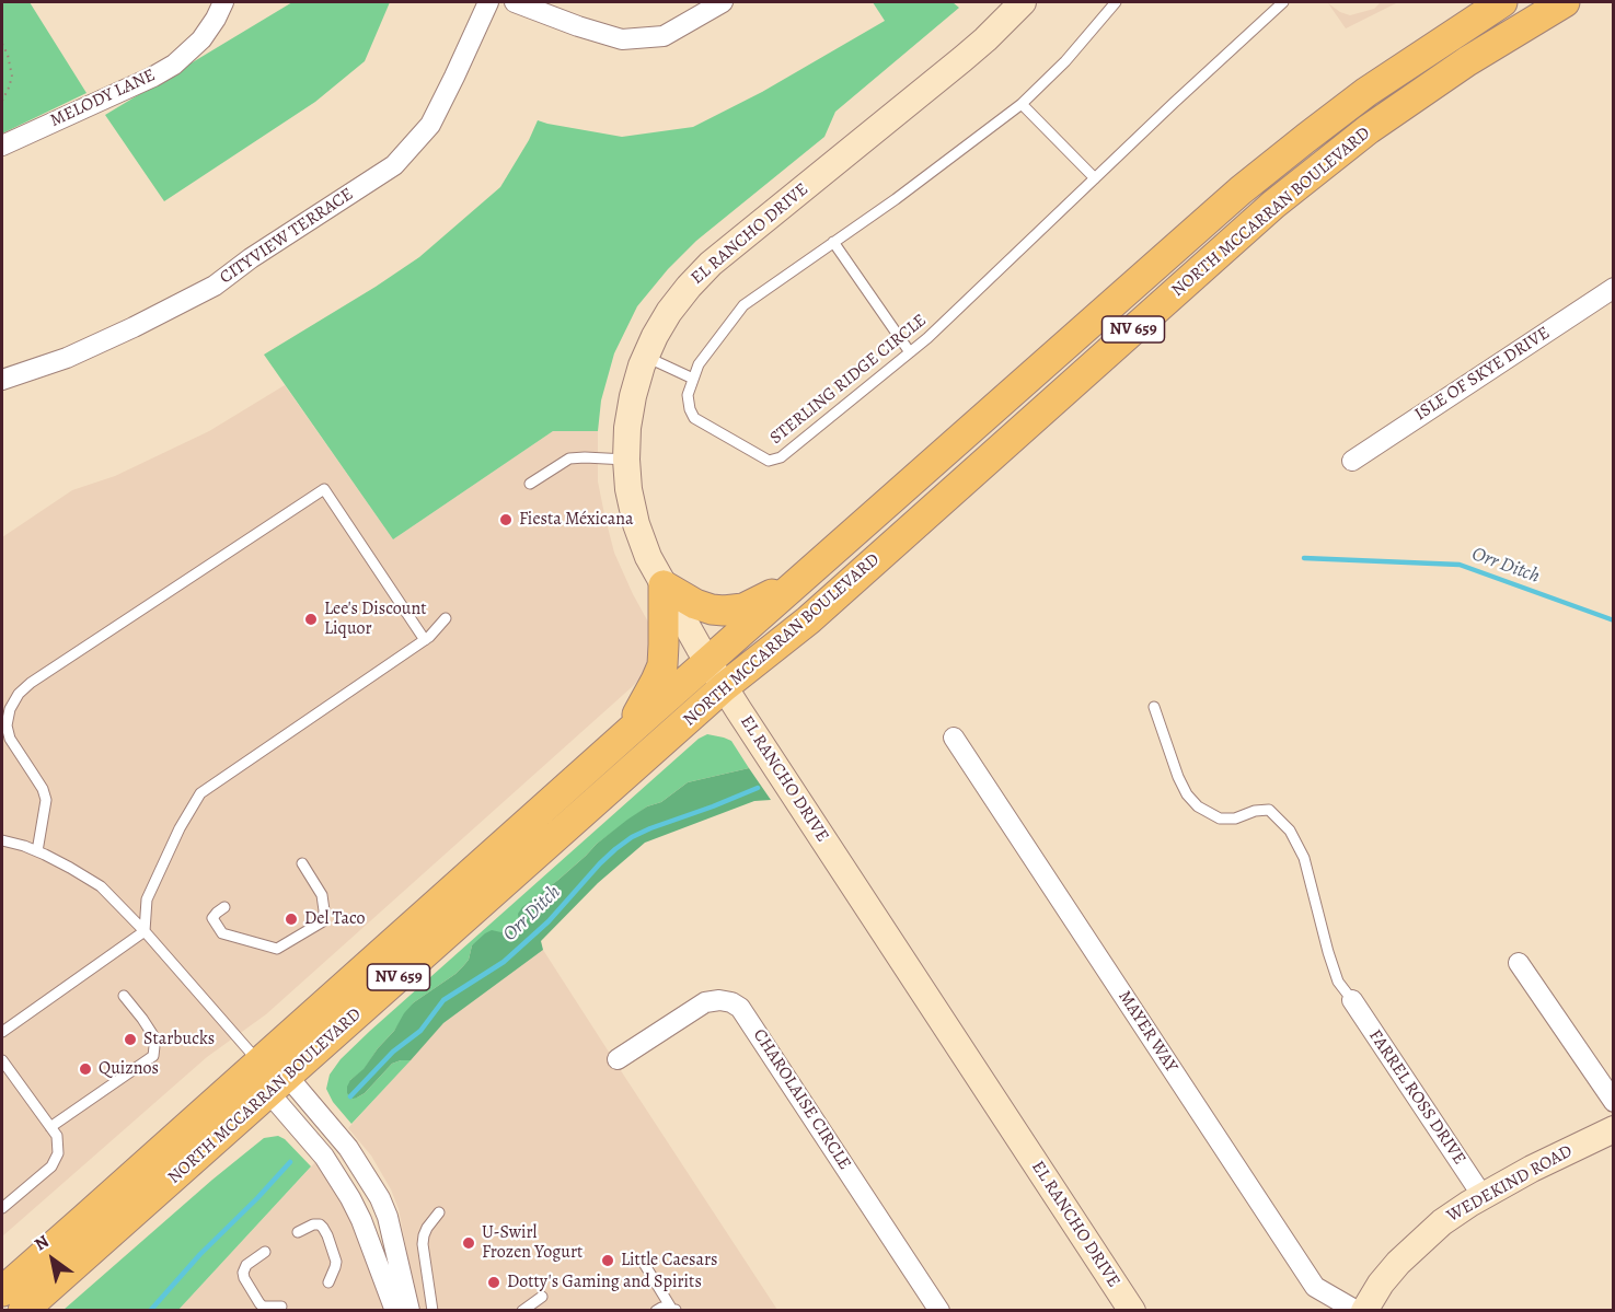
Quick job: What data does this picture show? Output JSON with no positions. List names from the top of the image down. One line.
{"streets":{"main road":["NORTH MCCARRAN BOULEVARD","EL RANCHO DRIVE","NV 659","WEDEKIND ROAD"],"street":["MELODY LANE","CITYVIEW TERRACE","ISLE OF SKYE DRIVE","MAYER WAY","FARREL ROSS DRIVE","CHAROLAISE CIRCLE"],"lane":["STERLING RIDGE CIRCLE"]},"crossings":[["NORTH MCCARRAN BOULEVARD","EL RANCHO DRIVE"],["FARREL ROSS DRIVE","WEDEKIND ROAD"]],"water":["Orr Ditch"],"places":["Fiesta Méxicana","Lee's Discount Liquor","Del Taco","Starbucks","Quiznos","U-Swirl Frozen Yogurt","Little Caesars","Dotty's Gaming and Spirits"],"north":"top left"}
